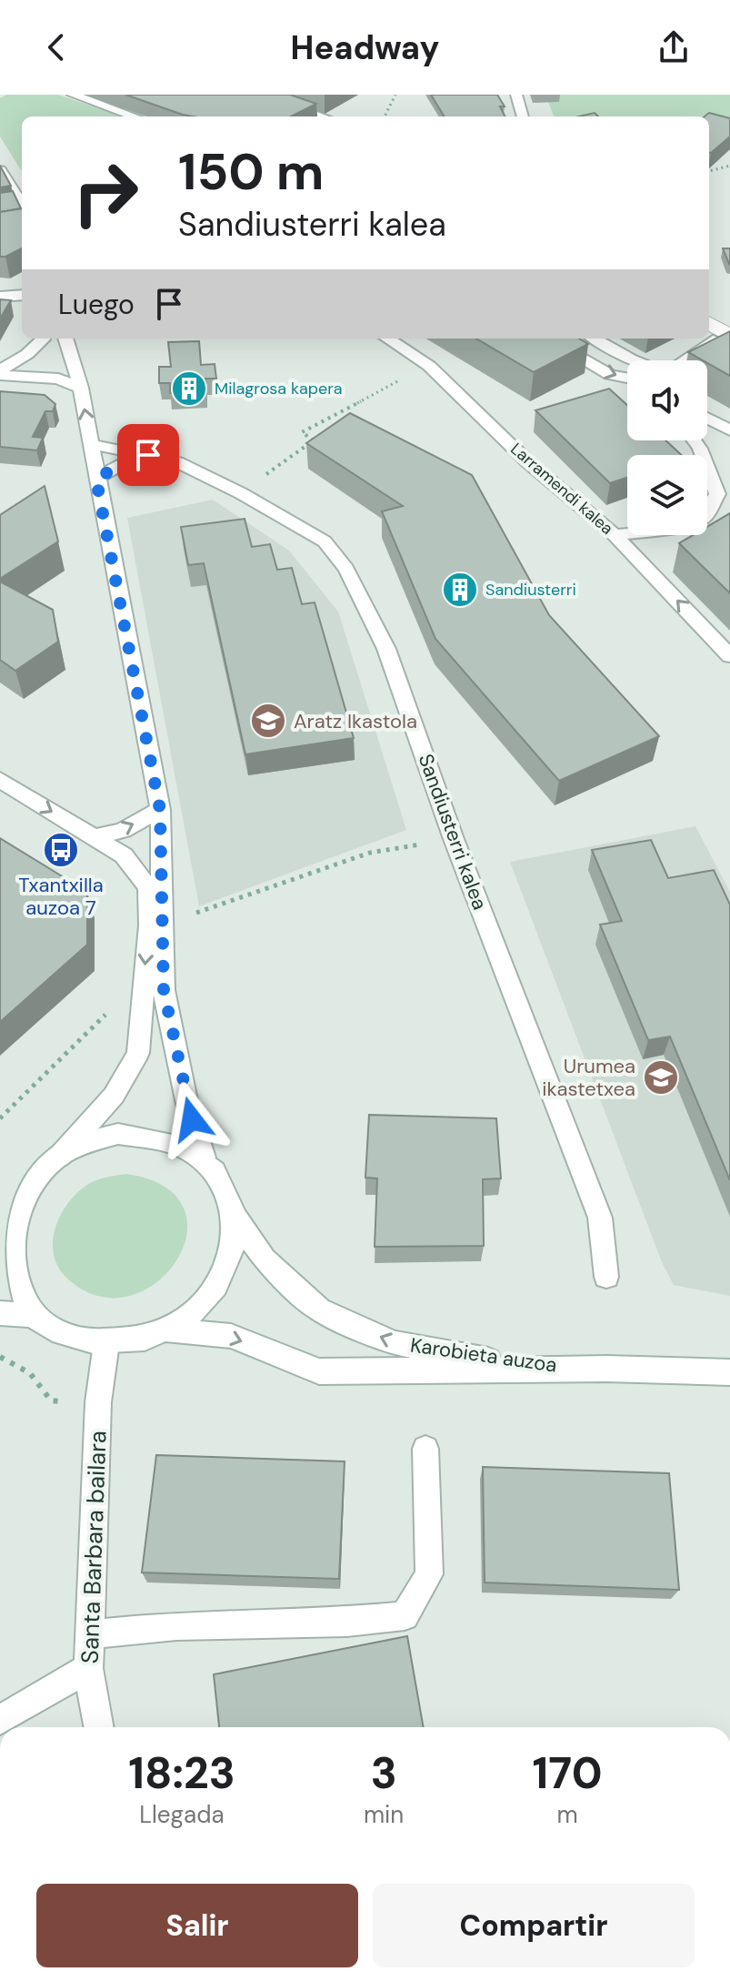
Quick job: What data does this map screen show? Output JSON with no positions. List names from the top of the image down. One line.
{"streets":{"street":["Larramendi kalea","Sandiusterri kalea","Karobieta auzoa","Santa Barbara bailara"]},"crossings":[["Karobieta auzoa","Santa Barbara bailara"]],"one_way":["Larramendi kalea"],"places":{"building":["Milagrosa kapera","Sandiusterri"],"school or university":["Aratz Ikastola","Urumea ikastetxea"],"bus stop":["Txantxilla auzoa 7"]},"page":{"header":"Headway","turn":["150 m","Sandiusterri kalea"],"then":"Luego","eta":["18:23","Llegada","3","min","170","m"],"buttons":["Salir","Compartir"]}}
